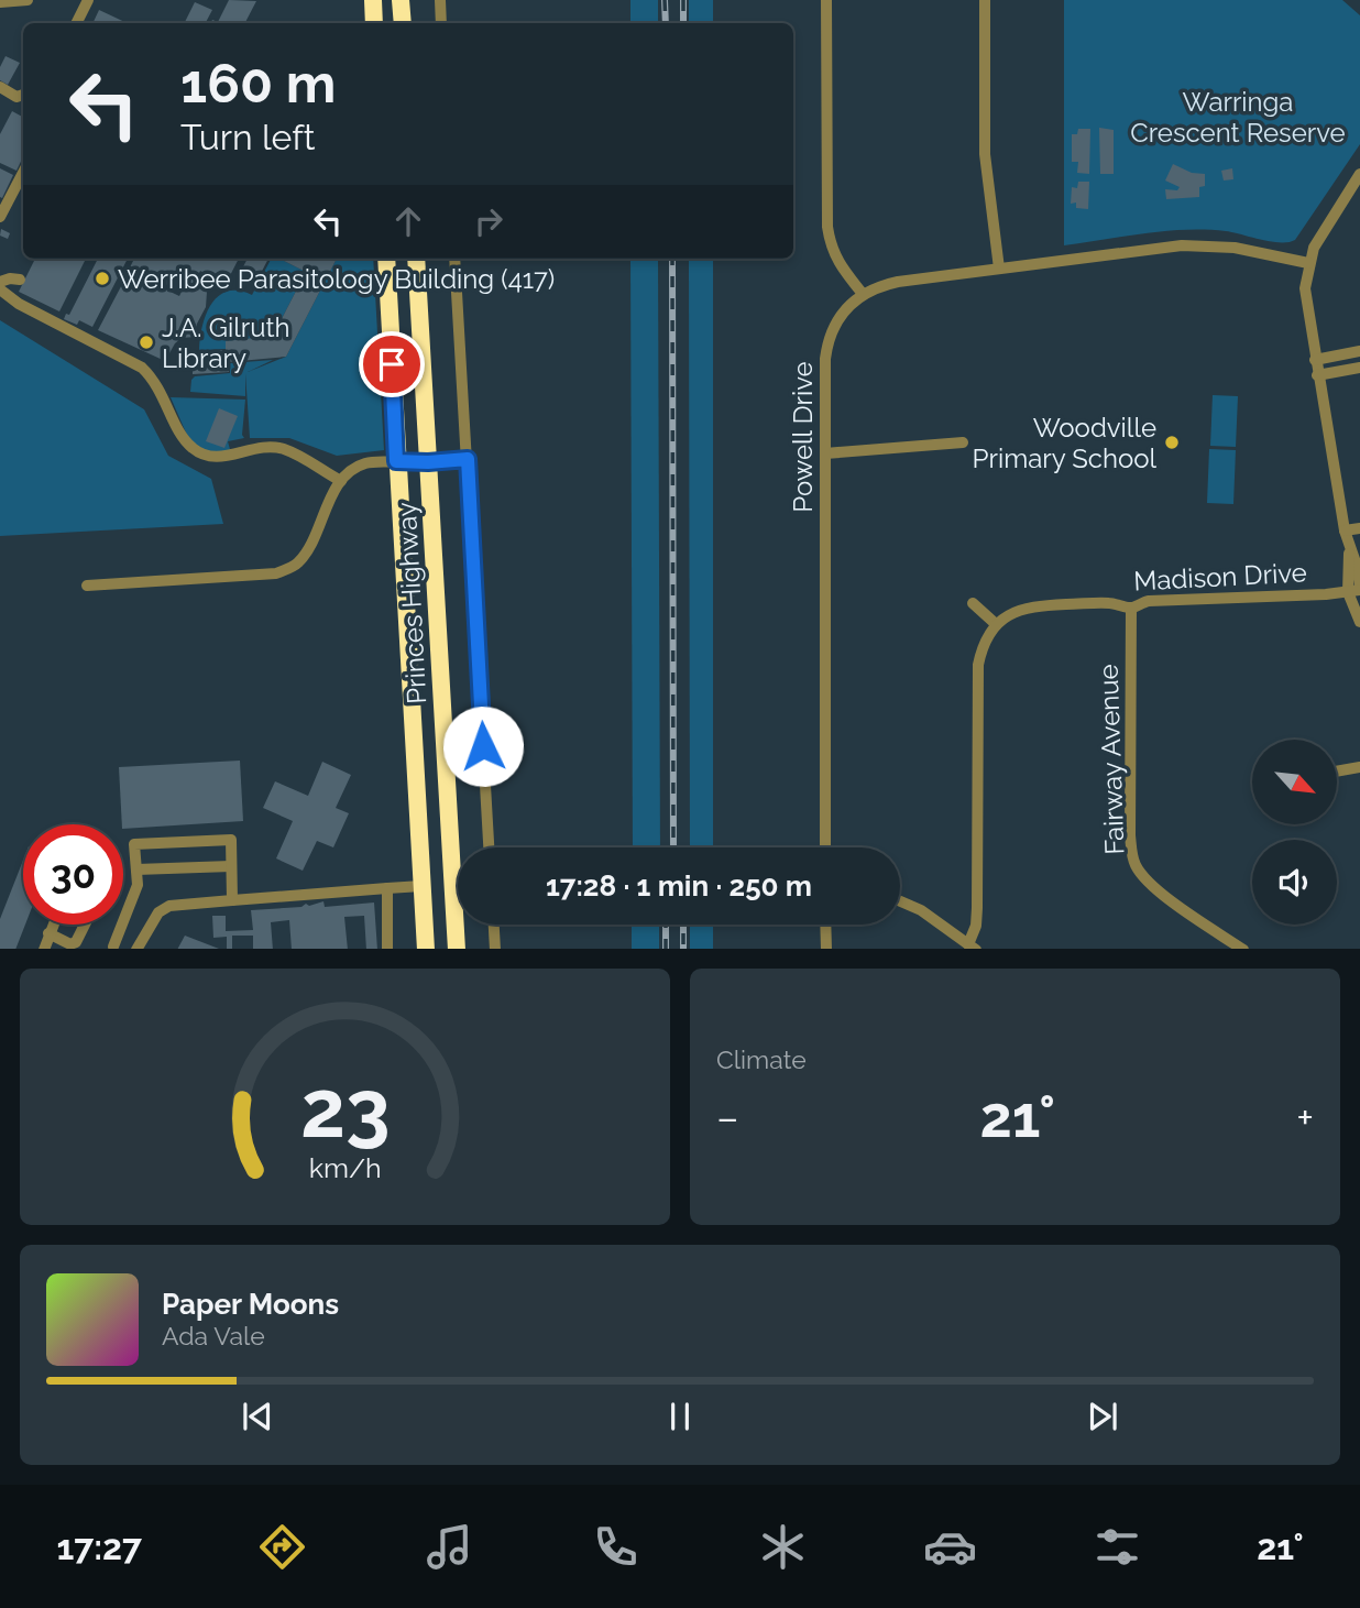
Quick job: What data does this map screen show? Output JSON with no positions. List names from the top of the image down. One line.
{"streets":{"highway":["Princes Highway"],"street":["Powell Drive","Madison Drive","Fairway Avenue"]},"crossings":[["Madison Drive","Fairway Avenue"]],"parks":["Warringa Crescent Reserve"],"places":["Werribee Parasitology Building (417)","J.A. Gilruth Library","Woodville Primary School"],"north":"bottom right","page":{"turn":["160 m","Turn left"],"limit":"30","trip":"17:28 · 1 min · 250 m","tile":"Climate","heat":["−","21°","+"],"song":["Paper Moons","Ada Vale"],"tabs":["17:27","21°"],"gauge":["23","km/h"]}}
